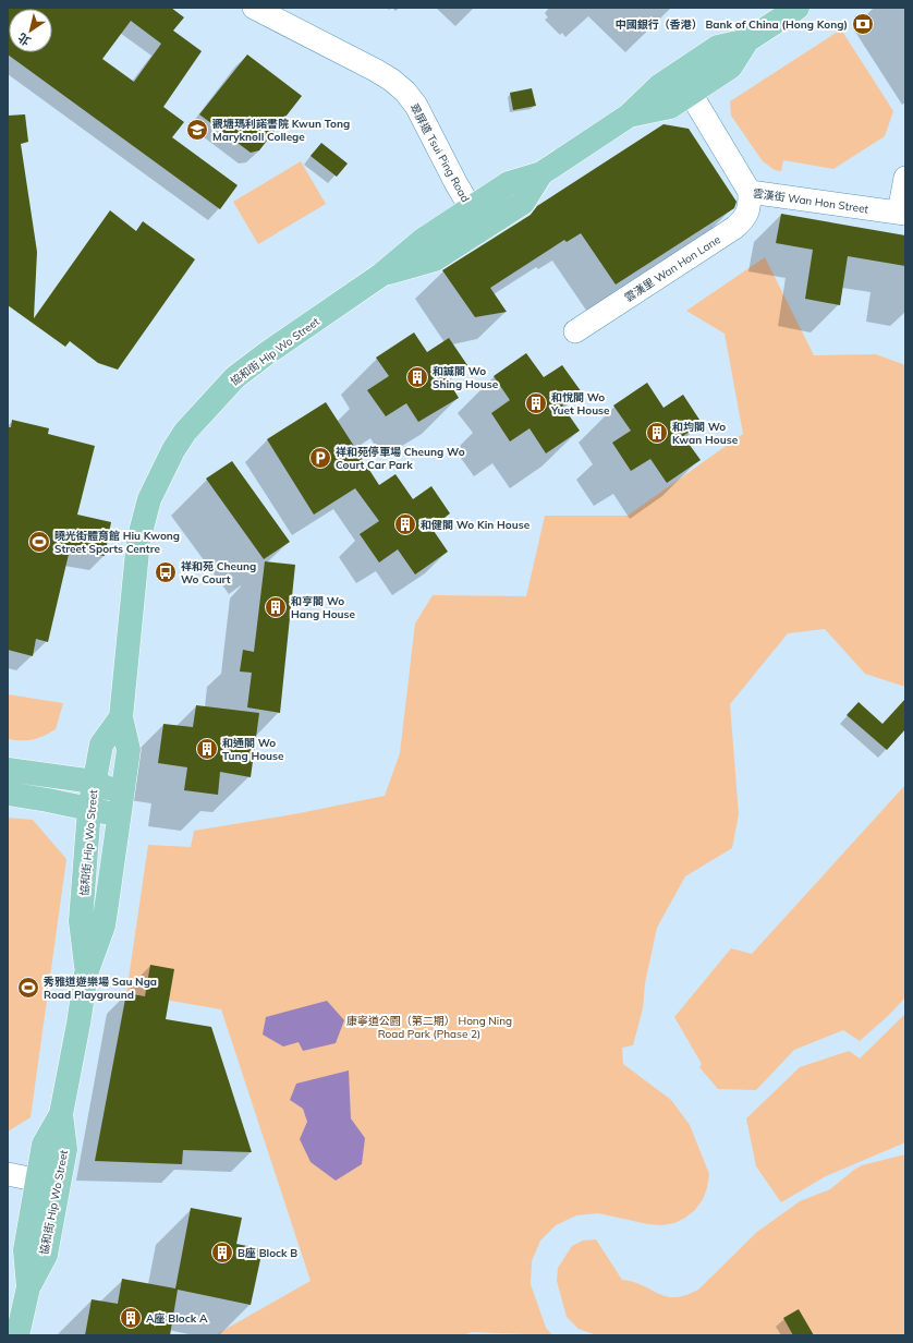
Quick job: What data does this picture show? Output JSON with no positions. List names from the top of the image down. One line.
{"streets":{"main road":["協和街 Hip Wo Street"],"street":["翠屏道 Tsui Ping Road","雲漢街 Wan Hon Street","雲漢里 Wan Hon Lane"]},"crossings":[["翠屏道 Tsui Ping Road","協和街 Hip Wo Street"],["雲漢街 Wan Hon Street","雲漢里 Wan Hon Lane"],["雲漢街 Wan Hon Street","協和街 Hip Wo Street"]],"parks":["康寧道公園（第二期） Hong Ning Road Park (Phase 2)"],"places":{"bank":["中國銀行（香港） Bank of China (Hong Kong)"],"school or university":["觀塘瑪利諾書院 Kwun Tong Maryknoll College"],"building":["和誠閣 Wo Shing House","和悅閣 Wo Yuet House","和均閣 Wo Kwan House","和健閣 Wo Kin House","和亨閣 Wo Hang House","和通閣 Wo Tung House","B座 Block B","A座 Block A"],"parking":["祥和苑停車場 Cheung Wo Court Car Park"],"sports":["曉光街體育館 Hiu Kwong Street Sports Centre","秀雅道遊樂場 Sau Nga Road Playground"],"bus stop":["祥和苑 Cheung Wo Court"]},"north":"bottom left"}
